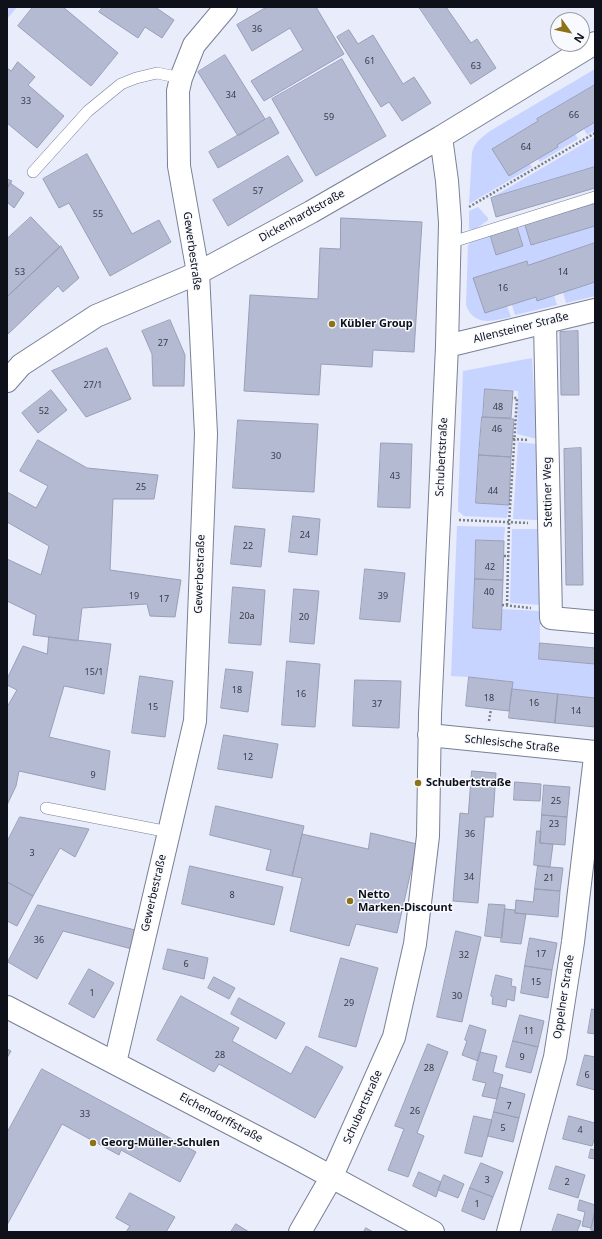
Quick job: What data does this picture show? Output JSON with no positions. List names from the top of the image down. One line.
{"streets":{"street":["Dickenhardtstraße","Gewerbestraße","Allensteiner Straße","Schubertstraße","Stettiner Weg","Schlesische Straße","Oppelner Straße","Eichendorffstraße"]},"crossings":[["Dickenhardtstraße","Gewerbestraße"],["Dickenhardtstraße","Schubertstraße"],["Gewerbestraße","Eichendorffstraße"],["Allensteiner Straße","Schubertstraße"],["Allensteiner Straße","Stettiner Weg"],["Schubertstraße","Schlesische Straße"],["Schubertstraße","Eichendorffstraße"]],"places":["Kübler Group","Schubertstraße","Netto Marken-Discount","Georg-Müller-Schulen"],"house_numbers":["36","61","63","34","33","66","59","64","57","55","53","14","16","27","27/1","48","52","46","30","43","25","44","24","22","42","40","19","39","17","20a","20","15/1","18","16","18","16","37","15","14","12","9","25","23","36","3","34","21","8","36","17","32","6","15","1","30","29","11","28","9","28","6","7","26","33","5","4","3","2","1"],"north":"bottom right"}
